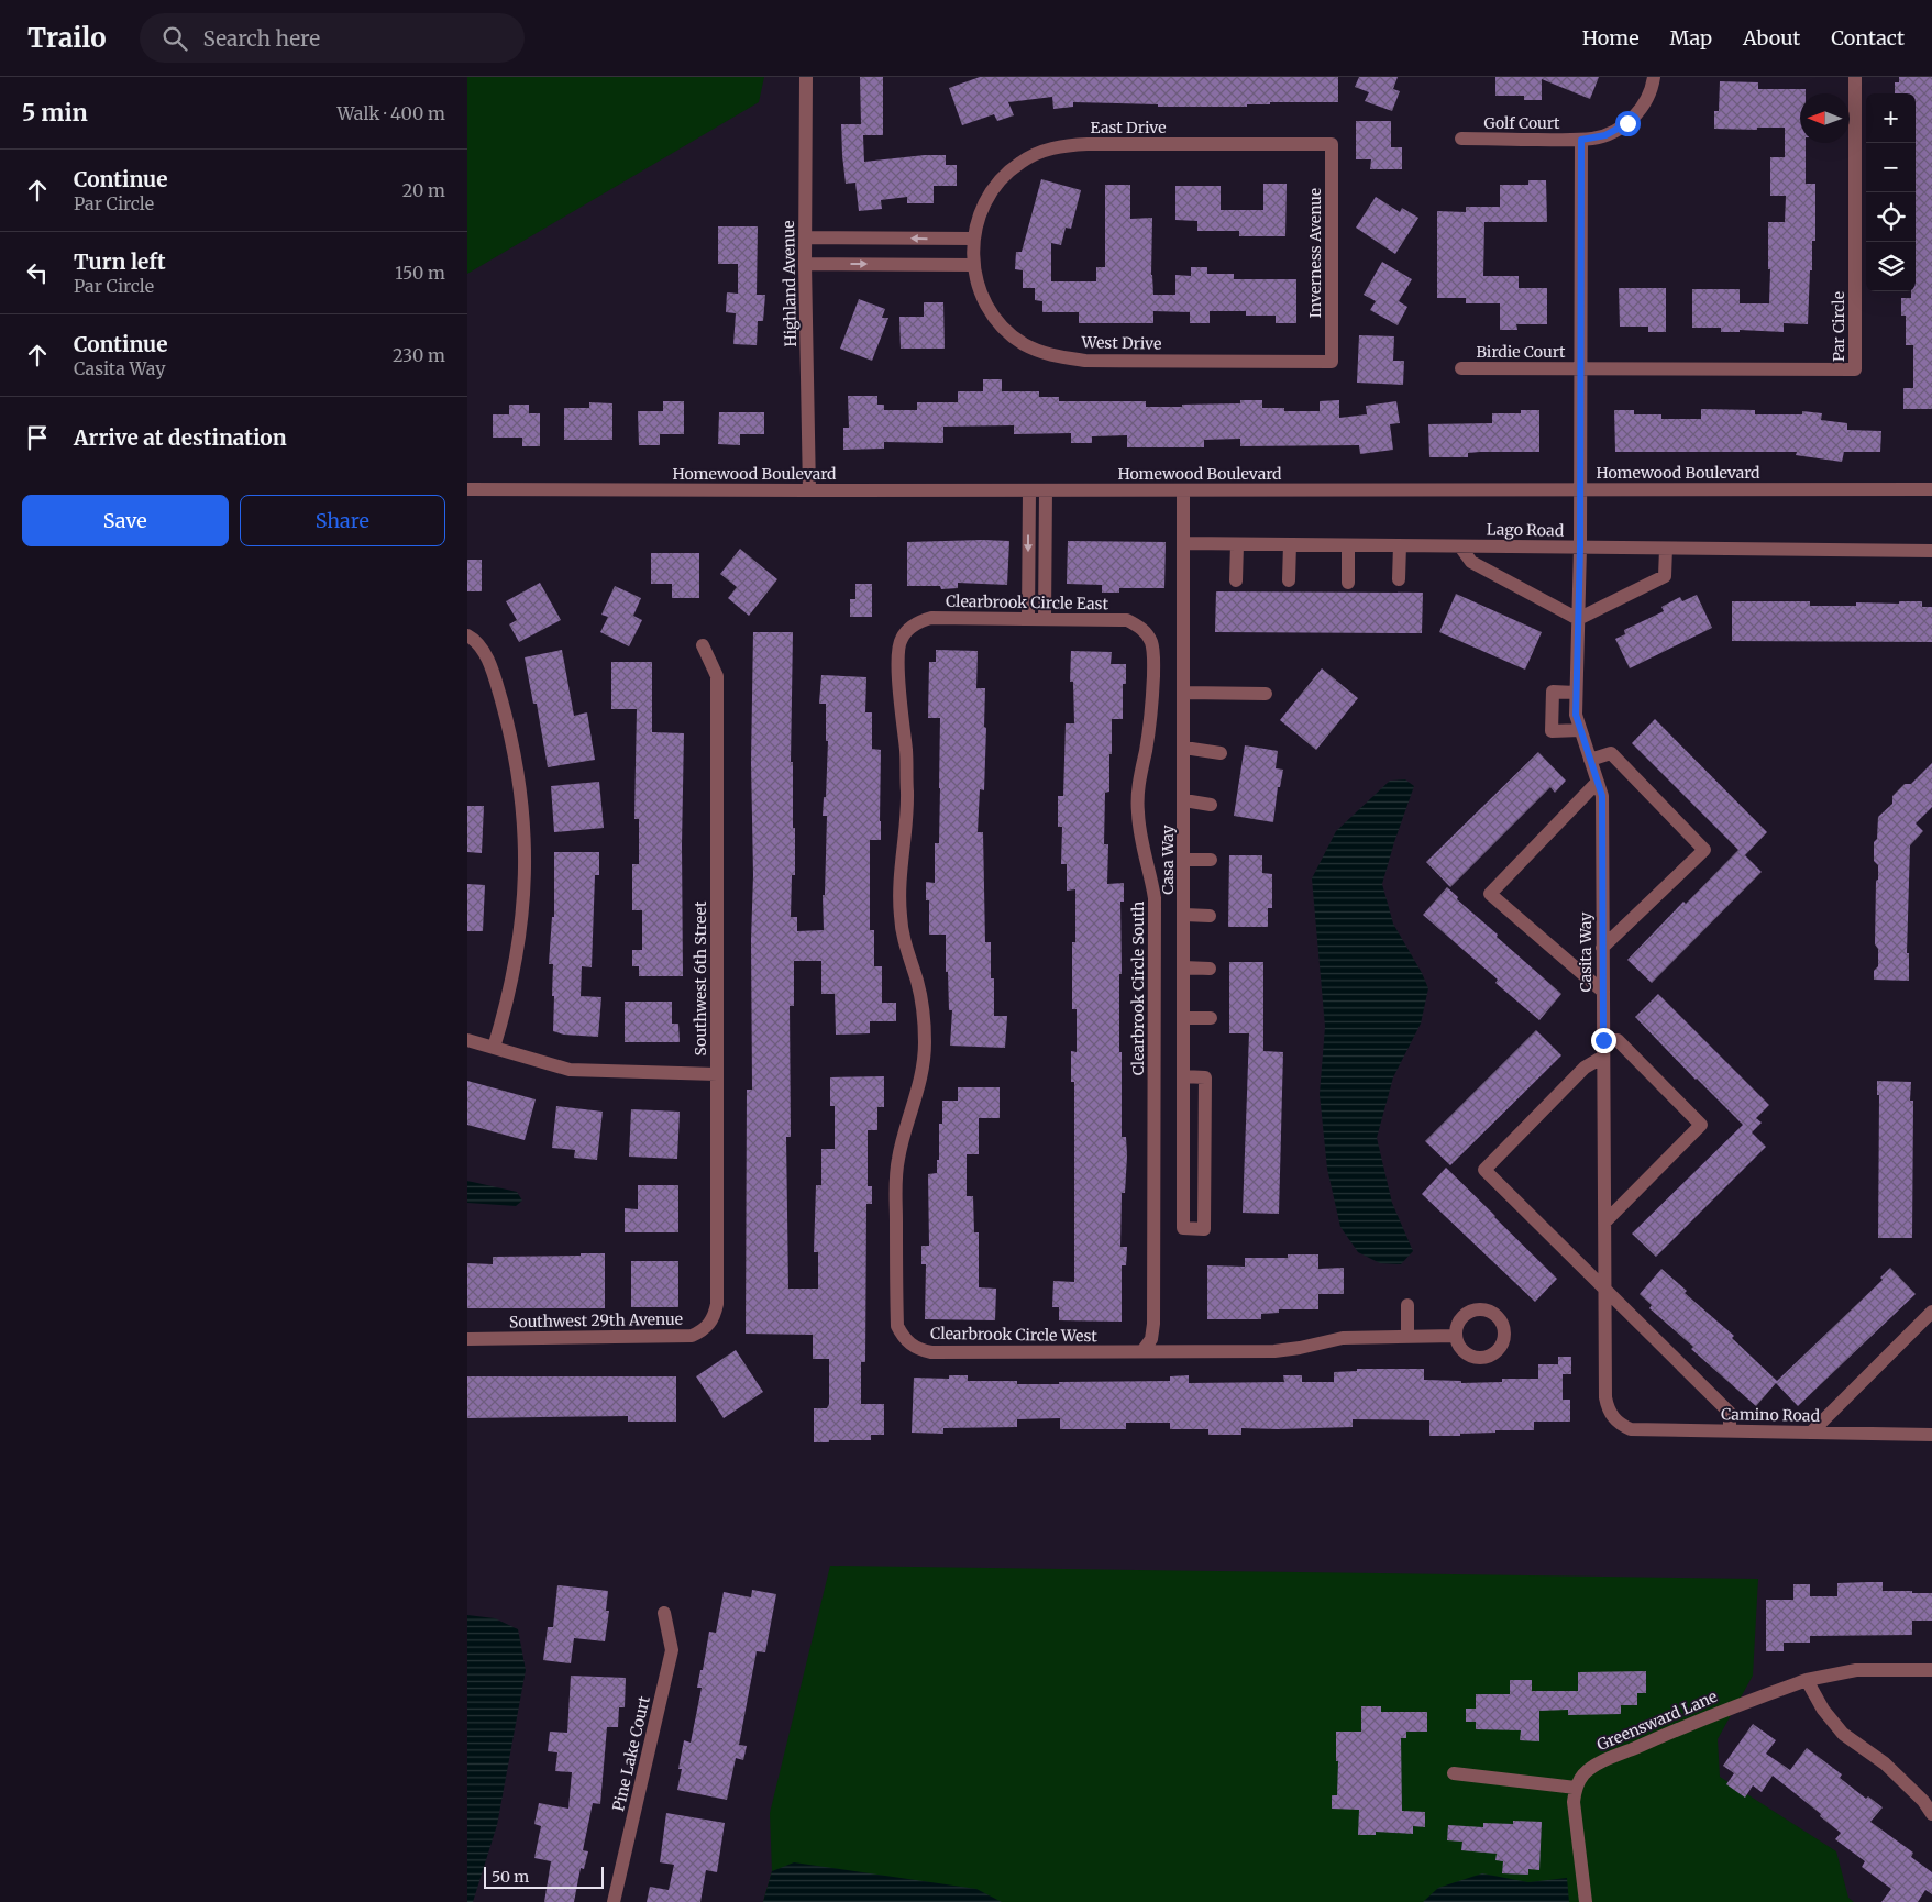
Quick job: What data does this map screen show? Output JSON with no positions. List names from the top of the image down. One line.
{"streets":{"street":["Golf Court","East Drive","Inverness Avenue","Highland Avenue","Par Circle","West Drive","Birdie Court","Homewood Boulevard","Lago Road","Clearbrook Circle East","Casa Way","Casita Way","Southwest 6th Street","Clearbrook Circle South","Southwest 29th Avenue","Clearbrook Circle West","Camino Road","Greensward Lane","Pine Lake Court"]},"crossings":[["East Drive","Inverness Avenue"],["East Drive","West Drive"],["Inverness Avenue","West Drive"],["Highland Avenue","Homewood Boulevard"],["Par Circle","Birdie Court"],["Homewood Boulevard","Casa Way"],["Homewood Boulevard","Casita Way"],["Lago Road","Casa Way"],["Lago Road","Casita Way"],["Clearbrook Circle East","Clearbrook Circle South"],["Clearbrook Circle East","Clearbrook Circle West"],["Casita Way","Camino Road"],["Southwest 6th Street","Southwest 29th Avenue"],["Clearbrook Circle South","Clearbrook Circle West"]],"scale_bar":"50 m","north":"left","page":{"header":"Trailo","search":"Search here","nav":["Home","Map","About","Contact"],"heading":["5 min","Walk · 400 m"],"map_buttons":["+","−"],"list":[["Continue","Par Circle","20 m"],["Turn left","Par Circle","150 m"],["Continue","Casita Way","230 m"],"Arrive at destination"],"buttons":["Save","Share"],"scale":"50 m"}}
